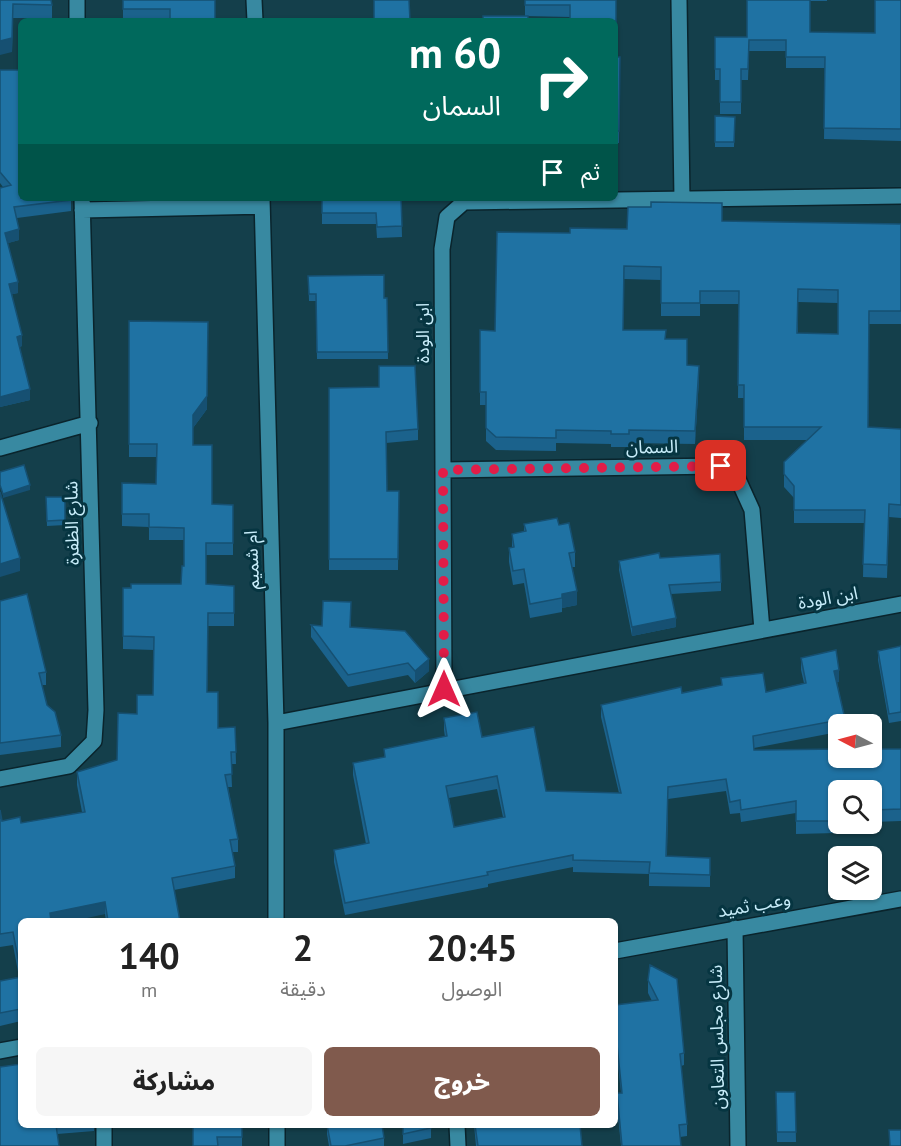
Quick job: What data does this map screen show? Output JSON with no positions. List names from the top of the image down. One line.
{"streets":{"street":["ابن الودة","السمان","شارع الظفرة","ام شميم","وعب ثميد","شارع مجلس التعاون"]},"crossings":[["ابن الودة","السمان"],["ابن الودة","ام شميم"],["وعب ثميد","شارع مجلس التعاون"]],"north":"left","page":{"turn":["60 m","السمان"],"then":"ثم","eta":["20:45","الوصول","2","دقيقة","140","m"],"buttons":["خروج","مشاركة"]}}
